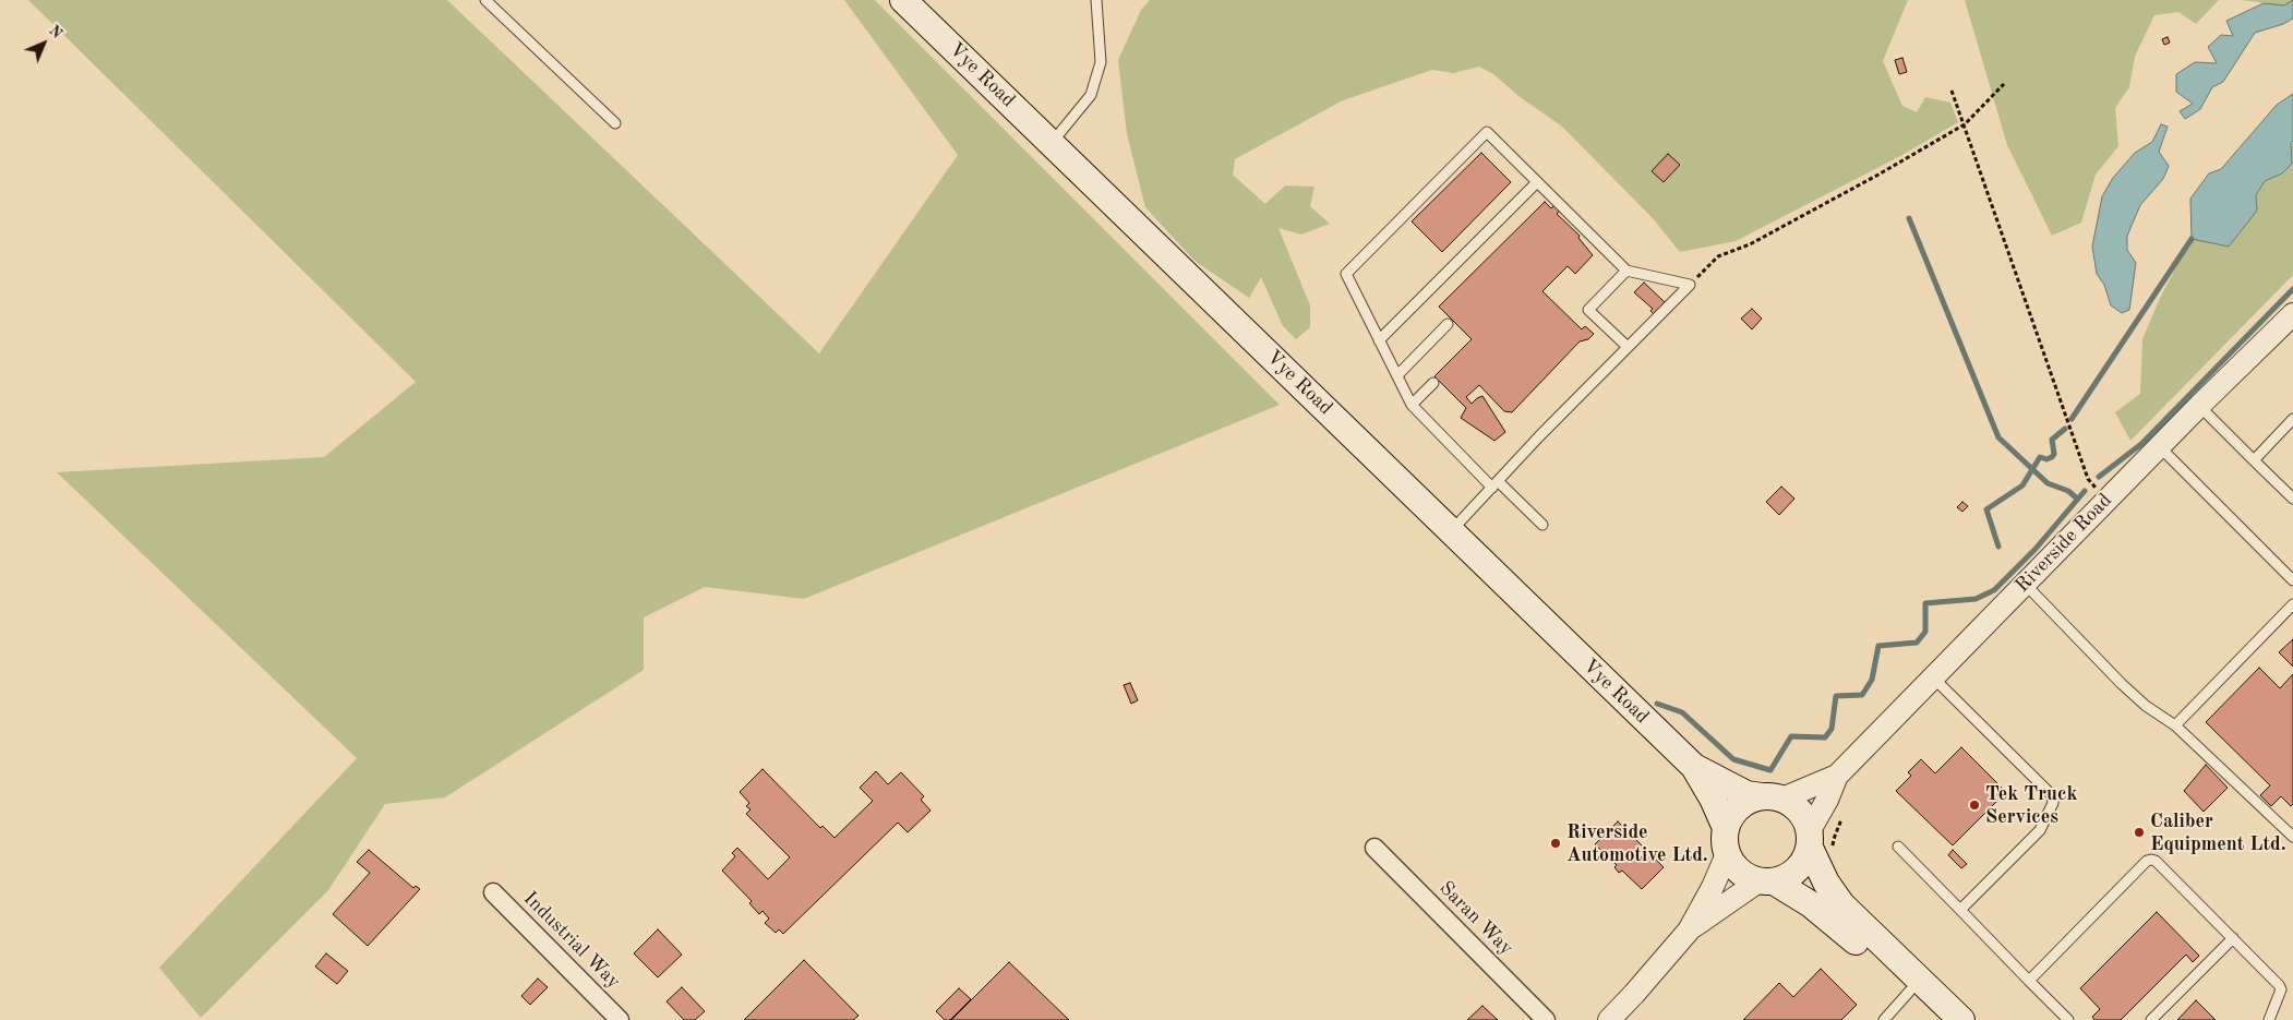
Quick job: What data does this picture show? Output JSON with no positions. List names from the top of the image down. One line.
{"streets":{"main road":["Vye Road"],"street":["Riverside Road","Saran Way","Industrial Way"]},"crossings":[["Vye Road","Riverside Road"]],"places":["Tek Truck Services","Caliber Equipment Ltd.","Riverside Automotive Ltd."],"north":"top right"}
